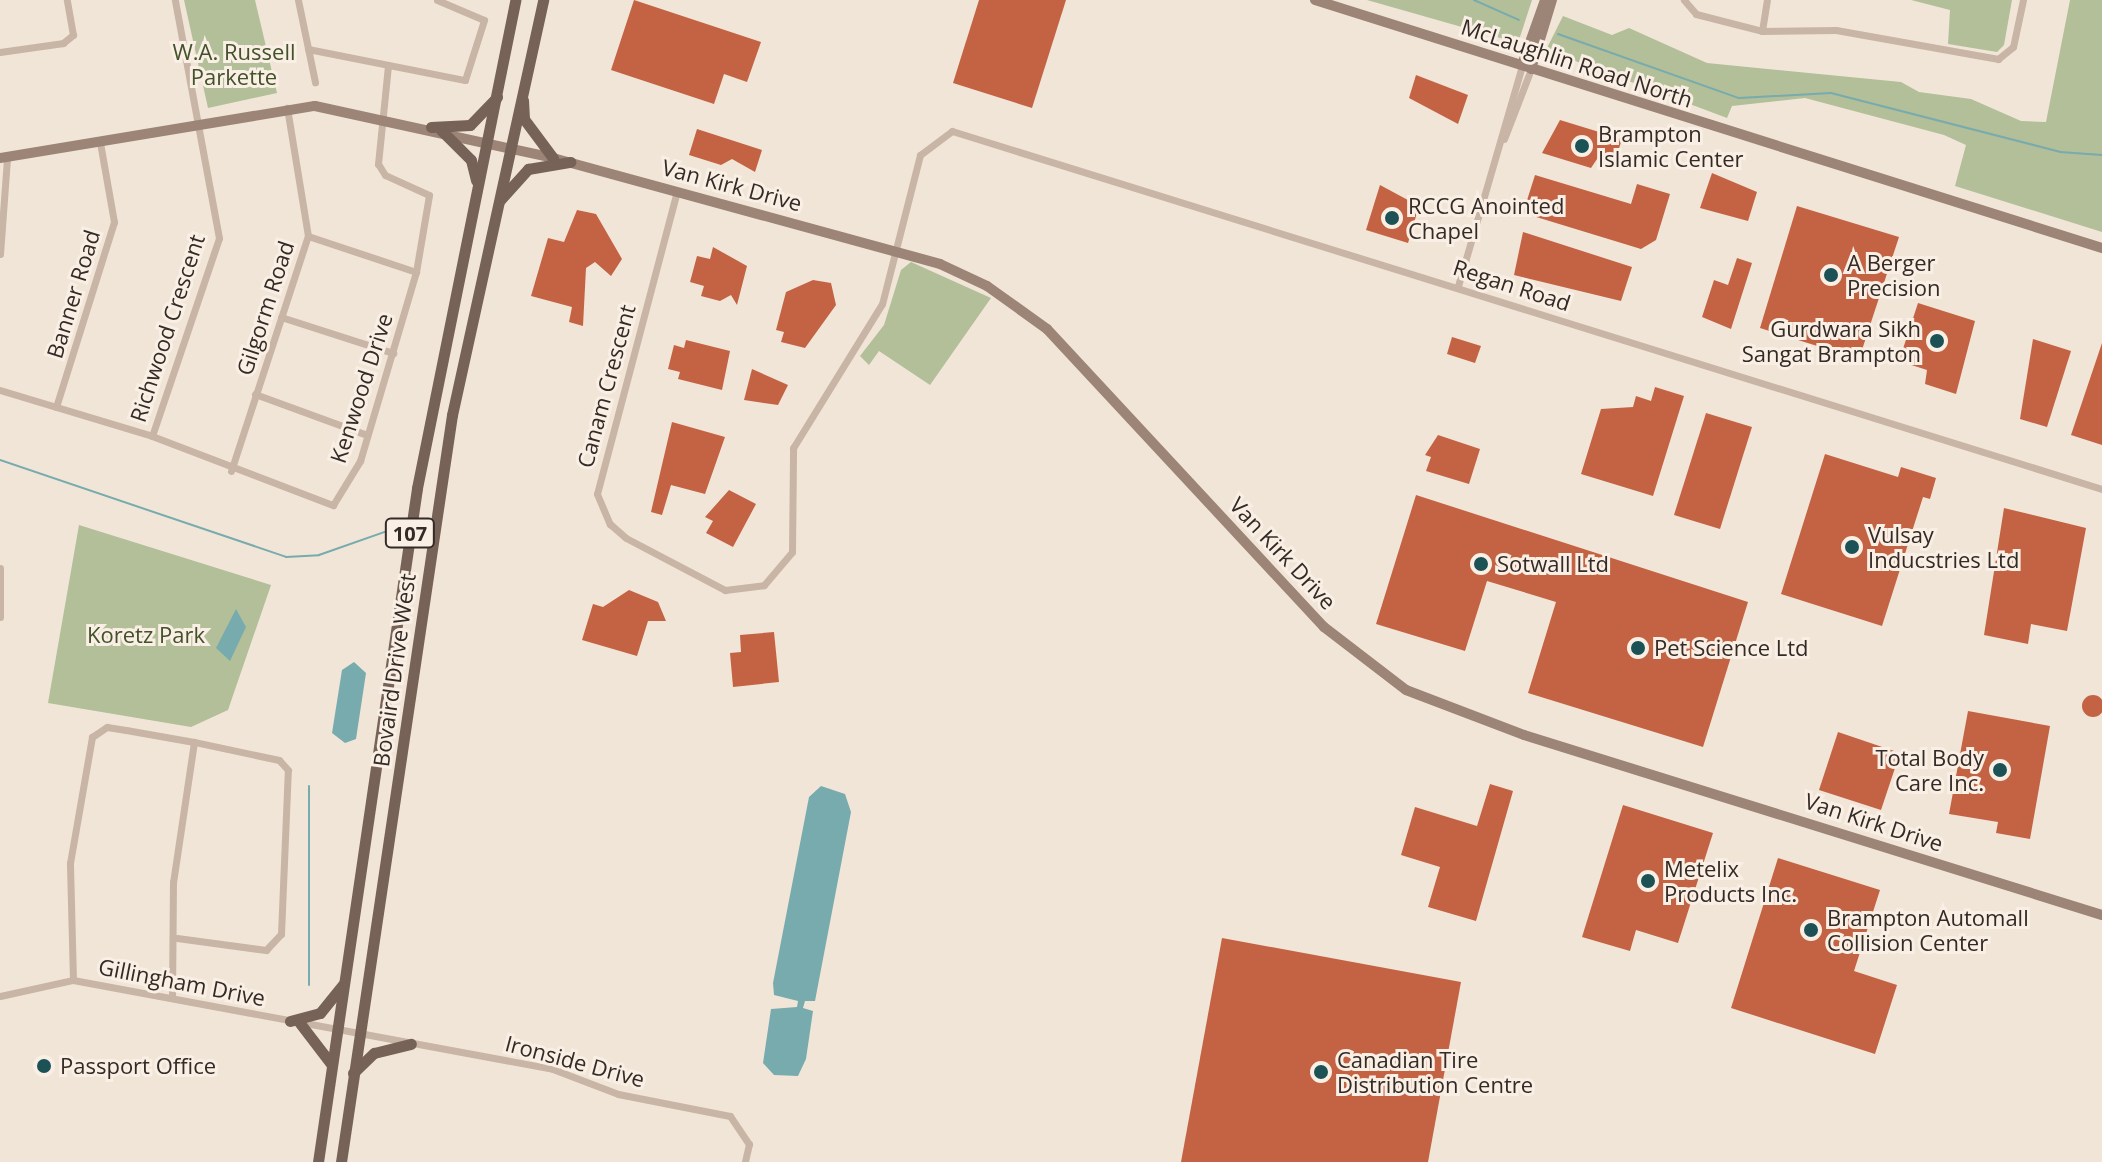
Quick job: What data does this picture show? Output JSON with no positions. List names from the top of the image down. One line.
{"streets":{"main road":["107","Bovaird Drive West"],"street":["McLaughlin Road North","Van Kirk Drive","Regan Road","Banner Road","Gilgorm Road","Richwood Crescent","Canam Crescent","Kenwood Drive","Gillingham Drive","Ironside Drive"]},"crossings":[["Van Kirk Drive","Regan Road"],["Van Kirk Drive","Banner Road"],["Van Kirk Drive","Gilgorm Road"],["Van Kirk Drive","Richwood Crescent"],["Van Kirk Drive","Canam Crescent"],["Van Kirk Drive","Kenwood Drive"],["Van Kirk Drive","Bovaird Drive West"],["Regan Road","Canam Crescent"],["Banner Road","Richwood Crescent"],["Gilgorm Road","Kenwood Drive"],["Richwood Crescent","Kenwood Drive"],["Bovaird Drive West","Gillingham Drive"],["Bovaird Drive West","Ironside Drive"],["Gillingham Drive","Ironside Drive"]],"parks":["W.A. Russell Parkette","Koretz Park"],"places":["Brampton Islamic Center","RCCG Anointed Chapel","A Berger Precision","Gurdwara Sikh Sangat Brampton","Vulsay Inducstries Ltd","Sotwall Ltd","Pet Science Ltd","Total Body Care Inc.","Metelix Products Inc.","Brampton Automall Collision Center","Passport Office","Canadian Tire Distribution Centre"]}
